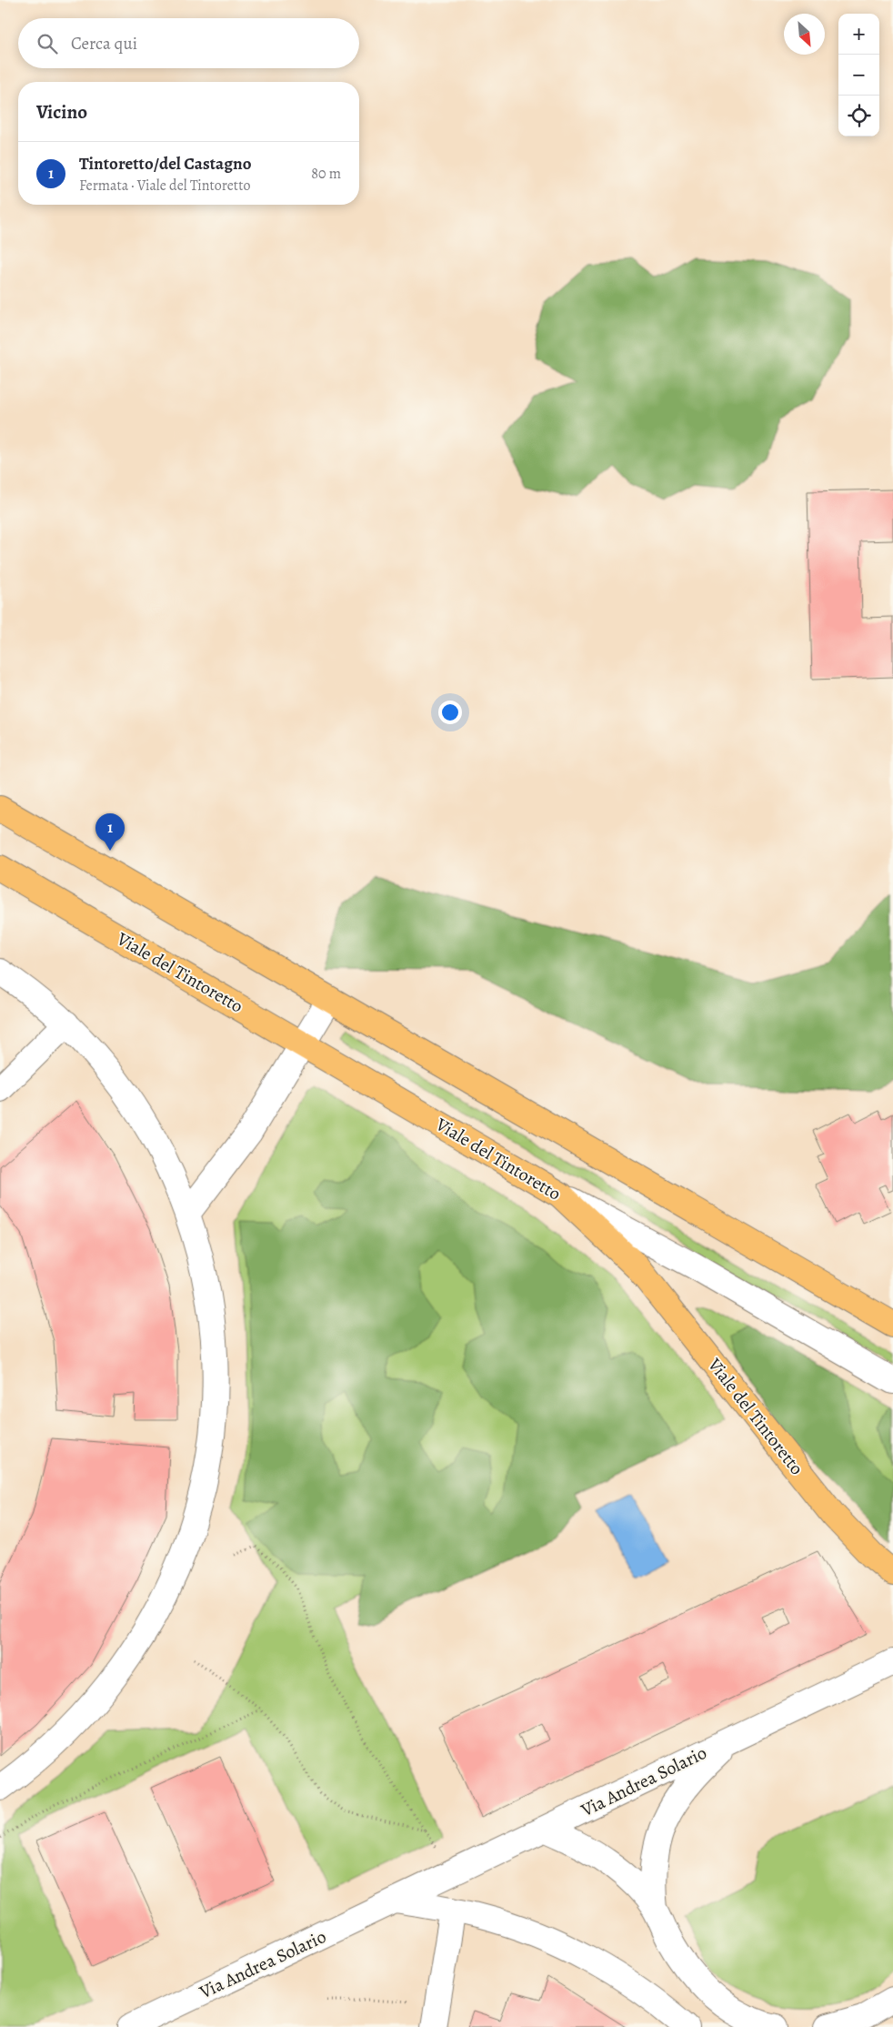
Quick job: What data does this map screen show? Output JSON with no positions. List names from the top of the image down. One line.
{"streets":{"main road":["Viale del Tintoretto"],"street":["Via Andrea Solario"]},"north":"bottom right","page":{"map_buttons":["+","−"],"search":"Cerca qui","heading":"Vicino","list":[{"mark":"1","name":"Tintoretto/del Castagno","note":"Fermata · Viale del Tintoretto","value":"80 m"}],"pins":"1"}}
